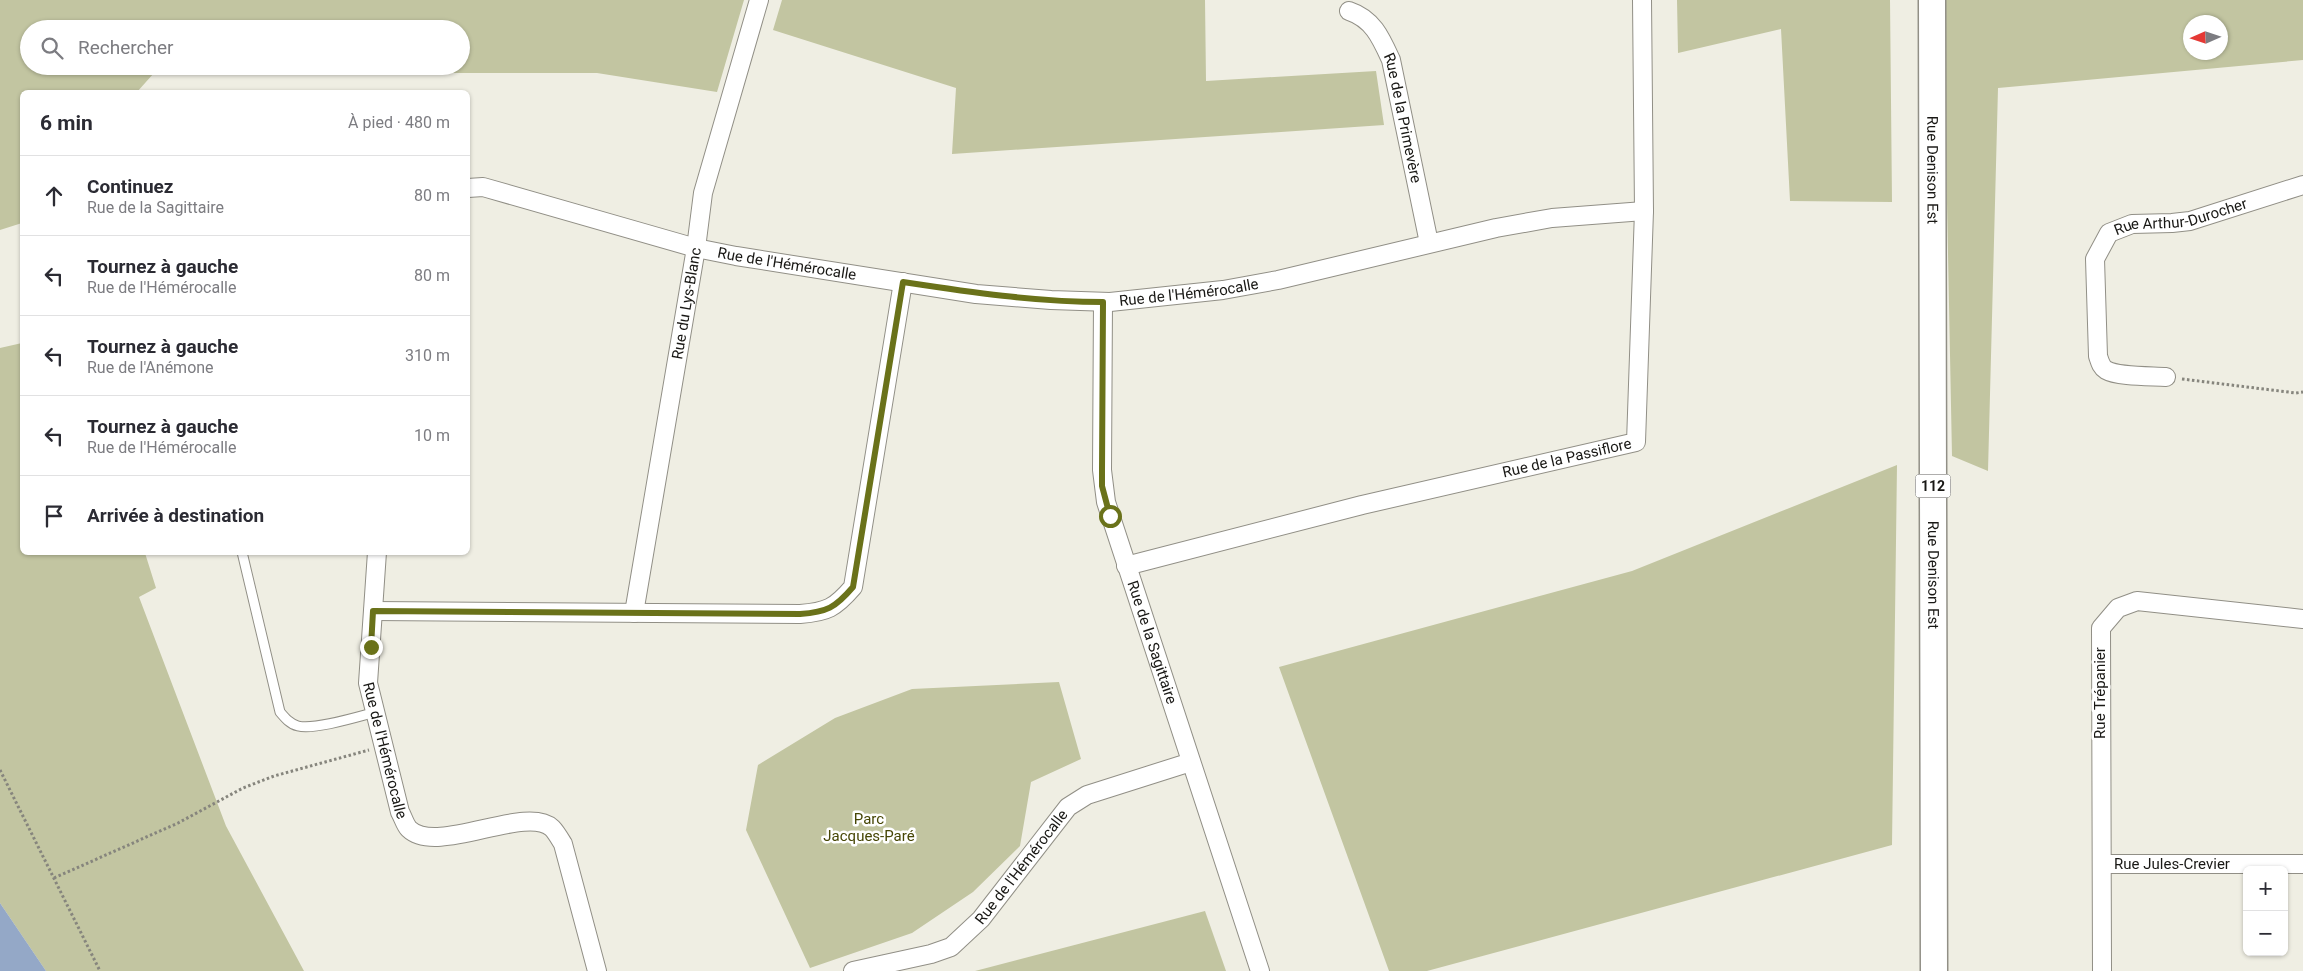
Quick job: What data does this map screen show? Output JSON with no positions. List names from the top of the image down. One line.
{"streets":{"main road":["Rue Denison Est","112"],"street":["Rue de la Primevère","Rue Arthur-Durocher","Rue de l'Hémérocalle","Rue du Lys-Blanc","Rue de la Passiflore","Rue de la Sagittaire","Rue Trépanier","Rue Jules-Crevier"]},"crossings":[["Rue de la Primevère","Rue de l'Hémérocalle"],["Rue de l'Hémérocalle","Rue du Lys-Blanc"],["Rue de l'Hémérocalle","Rue de la Passiflore"],["Rue de l'Hémérocalle","Rue de la Sagittaire"],["Rue de la Passiflore","Rue de la Sagittaire"],["Rue Trépanier","Rue Jules-Crevier"]],"parks":["Parc Jacques-Paré"],"north":"left","page":{"search":"Rechercher","heading":["6 min","À pied · 480 m"],"list":[["Continuez","Rue de la Sagittaire","80 m"],["Tournez à gauche","Rue de l'Hémérocalle","80 m"],["Tournez à gauche","Rue de l'Anémone","310 m"],["Tournez à gauche","Rue de l'Hémérocalle","10 m"],"Arrivée à destination"],"map_buttons":["+","−"]}}
